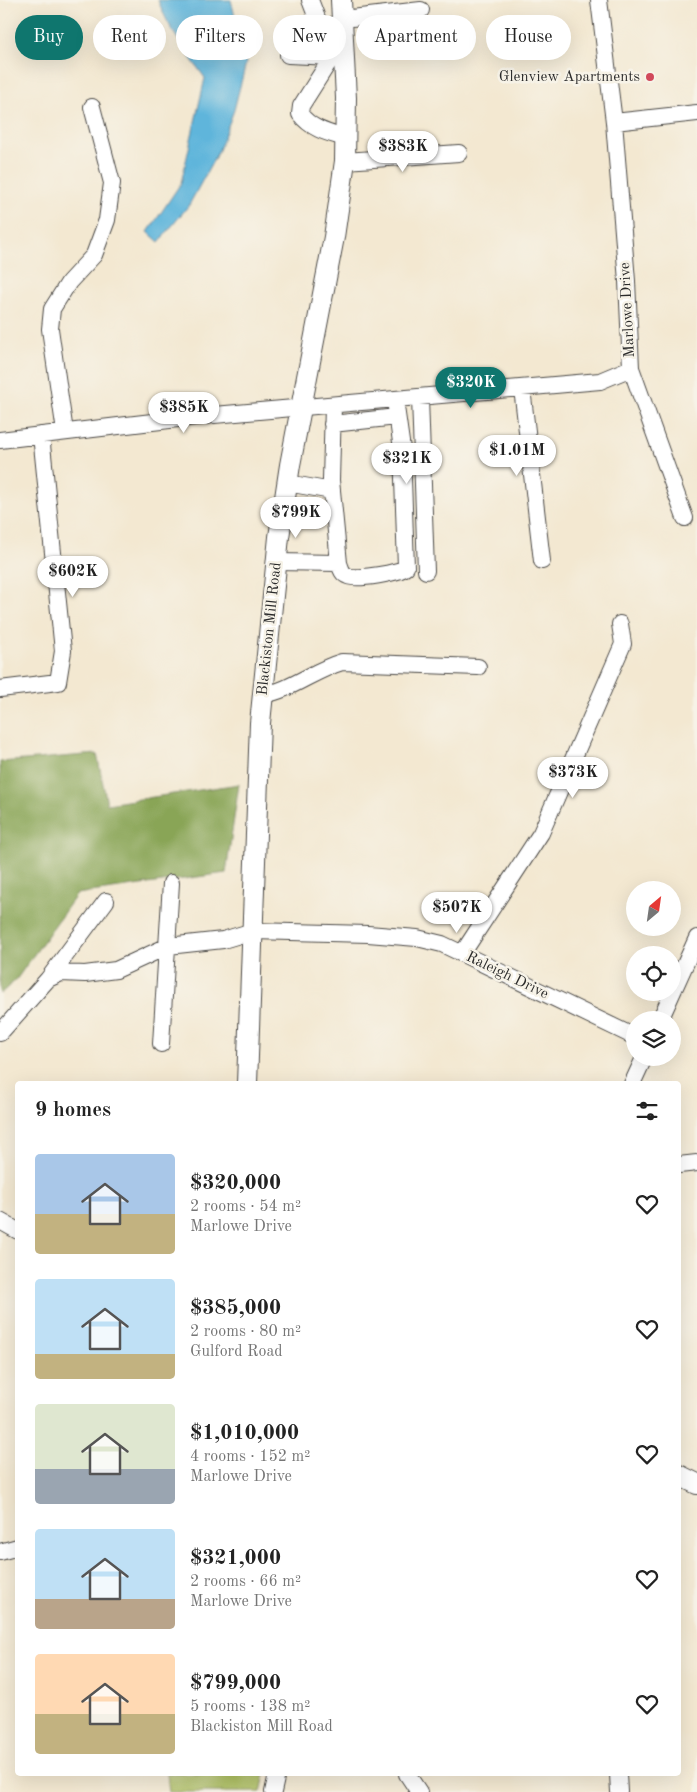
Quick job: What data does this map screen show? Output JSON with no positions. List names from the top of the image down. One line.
{"streets":{"main road":["Blackiston Mill Road"],"street":["Marlowe Drive","Raleigh Drive"]},"crossings":[["Marlowe Drive","Blackiston Mill Road"],["Blackiston Mill Road","Raleigh Drive"]],"places":["Glenview Apartments"],"north":"top right","page":{"chip":["Buy","Rent","Filters","New","Apartment","House"],"price":["$383K","$320K","$385K","$1.01M","$321K","$799K","$602K","$373K","$507K"],"heading":"9 homes","list":[{"name":"$320,000","note":"2 rooms · 54 m² · Marlowe Drive"},{"name":"$385,000","note":"2 rooms · 80 m² · Gulford Road"},{"name":"$1,010,000","note":"4 rooms · 152 m² · Marlowe Drive"},{"name":"$321,000","note":"2 rooms · 66 m² · Marlowe Drive"},{"name":"$799,000","note":"5 rooms · 138 m² · Blackiston Mill Road"}]}}
